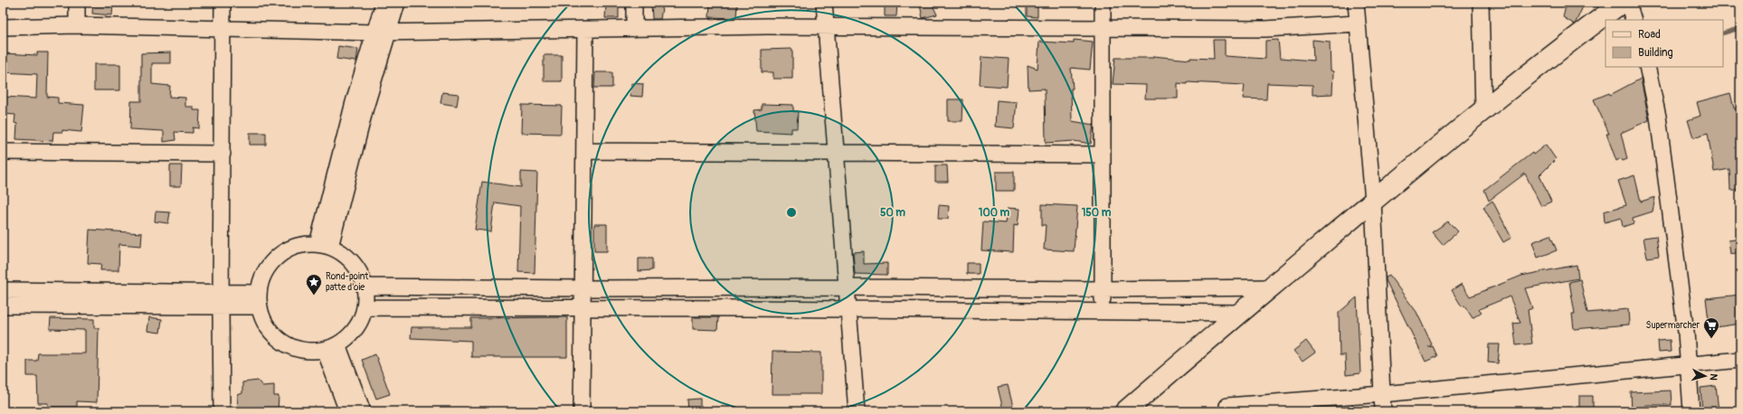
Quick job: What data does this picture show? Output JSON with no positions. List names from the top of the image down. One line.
{"places":{"place":["Rond-point patte d'oie"],"supermarket":["Supermarcher"]},"legend":["Road","Building"],"north":"right","rings":["50 m","100 m","150 m"]}
